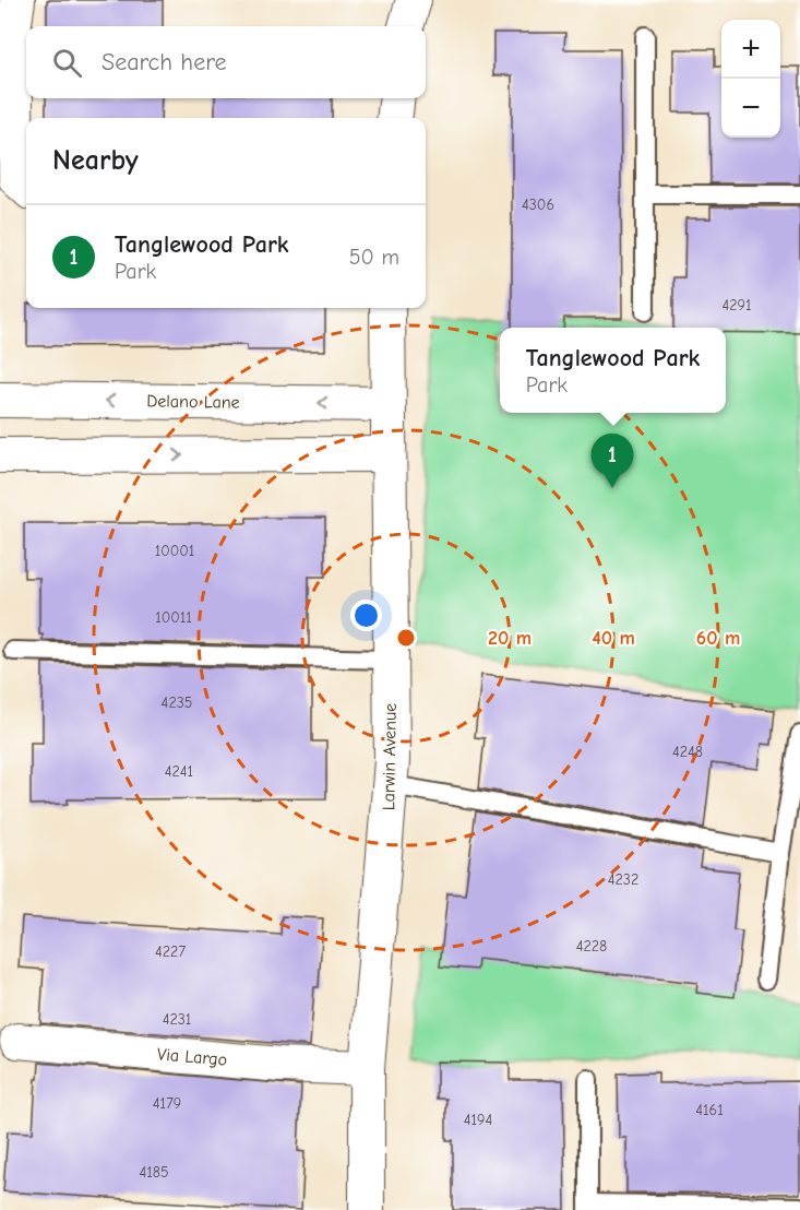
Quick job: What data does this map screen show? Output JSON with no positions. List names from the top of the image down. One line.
{"streets":{"street":["Delano Lane","Larwin Avenue","Via Largo"]},"crossings":[["Delano Lane","Larwin Avenue"],["Larwin Avenue","Via Largo"]],"house_numbers":["4306","4291","10001","10011","4235","4248","4241","4232","4228","4227","4231","4179","4161","4194","4185"],"page":{"map_buttons":["+","−"],"search":"Search here","heading":"Nearby","list":[{"mark":"1","name":"Tanglewood Park","note":"Park","value":"50 m"}],"popup":["Tanglewood Park","Park"],"pins":"1"},"rings":["20 m","40 m","60 m"]}
